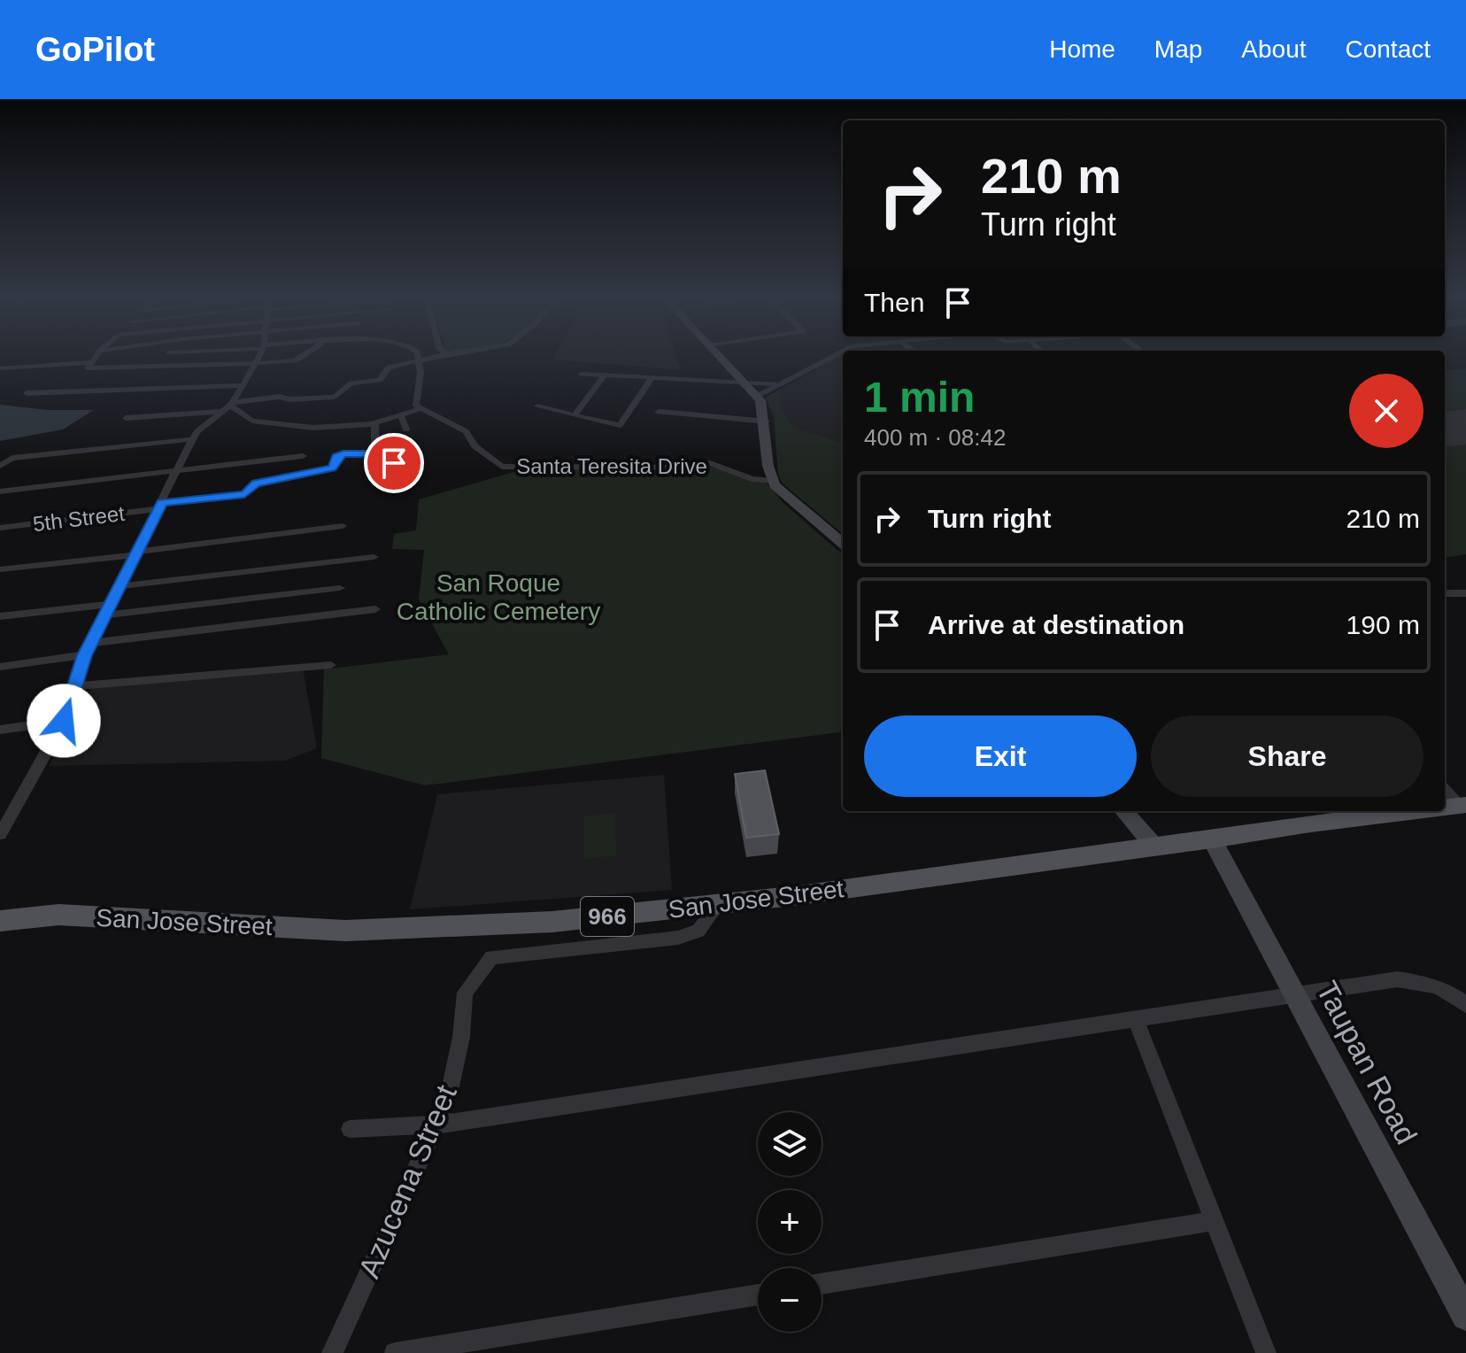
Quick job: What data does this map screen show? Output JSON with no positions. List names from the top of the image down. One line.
{"streets":{"main road":["San Jose Street","966","Taupan Road"],"street":["Santa Teresita Drive","5th Street","Azucena Street"]},"crossings":[["San Jose Street","Taupan Road"],["San Jose Street","Azucena Street"]],"parks":["San Roque Catholic Cemetery"],"page":{"header":"GoPilot","nav":["Home","Map","About","Contact"],"turn":["210 m","Turn right"],"then":"Then","heading":["1 min","400 m · 08:42"],"list":[{"name":"Turn right","value":"210 m"},{"name":"Arrive at destination","value":"190 m"}],"buttons":["Exit","Share"],"map_buttons":["+","−"]}}
